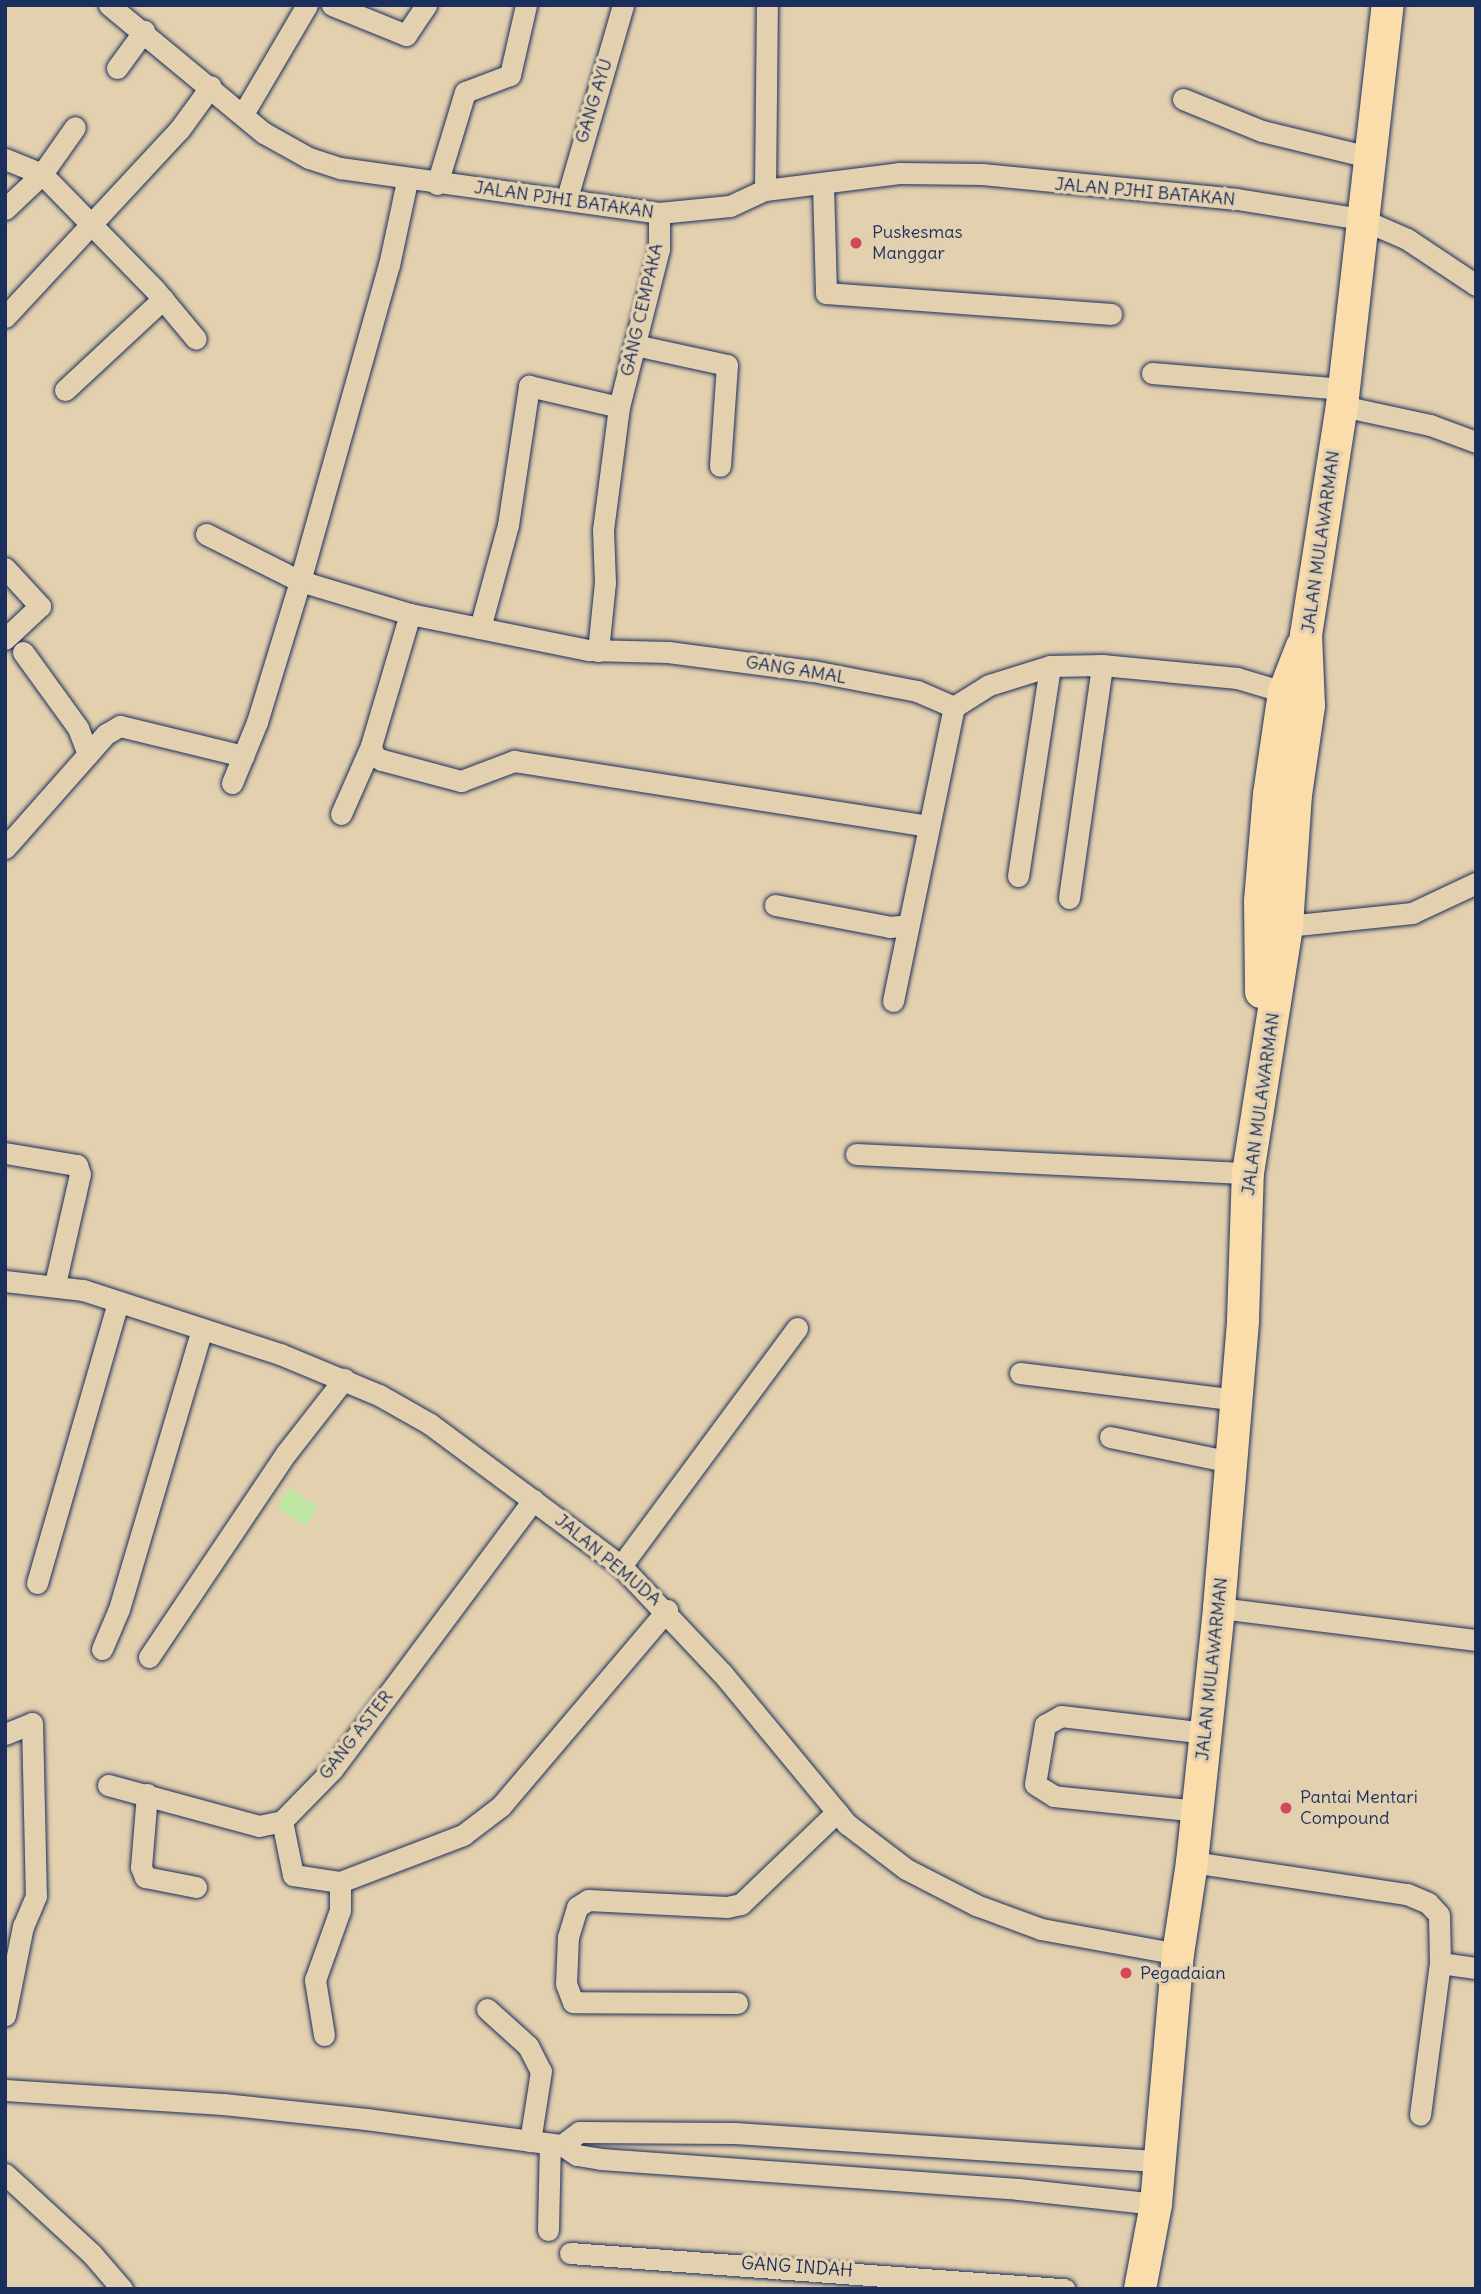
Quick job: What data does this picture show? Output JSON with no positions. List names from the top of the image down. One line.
{"streets":{"highway":["JALAN MULAWARMAN"],"street":["GANG AYU","JALAN PJHI BATAKAN","GANG CEMPAKA","GANG AMAL","JALAN PEMUDA","GANG ASTER","GANG INDAH"]},"crossings":[["GANG AYU","JALAN PJHI BATAKAN"],["JALAN PJHI BATAKAN","GANG CEMPAKA"],["JALAN PJHI BATAKAN","JALAN MULAWARMAN"],["GANG CEMPAKA","GANG AMAL"],["JALAN MULAWARMAN","JALAN PEMUDA"],["JALAN PEMUDA","GANG ASTER"]],"places":["Puskesmas Manggar","Pantai Mentari Compound","Pegadaian"]}
